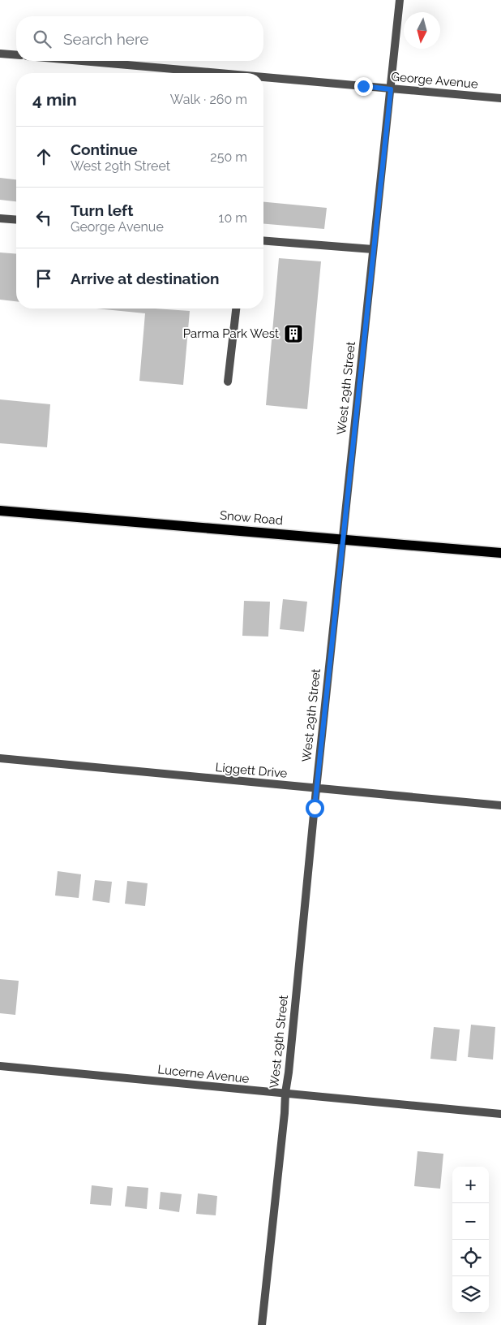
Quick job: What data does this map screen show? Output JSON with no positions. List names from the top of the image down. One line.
{"streets":{"main road":["Snow Road"],"street":["George Avenue","West 29th Street","Liggett Drive","Lucerne Avenue"]},"crossings":[["George Avenue","West 29th Street"],["West 29th Street","Snow Road"],["West 29th Street","Liggett Drive"],["West 29th Street","Lucerne Avenue"]],"places":{"building":["Parma Park West"]},"north":"bottom","page":{"search":"Search here","heading":["4 min","Walk · 260 m"],"list":[["Continue","West 29th Street","250 m"],["Turn left","George Avenue","10 m"],"Arrive at destination"],"map_buttons":["+","−"]}}
